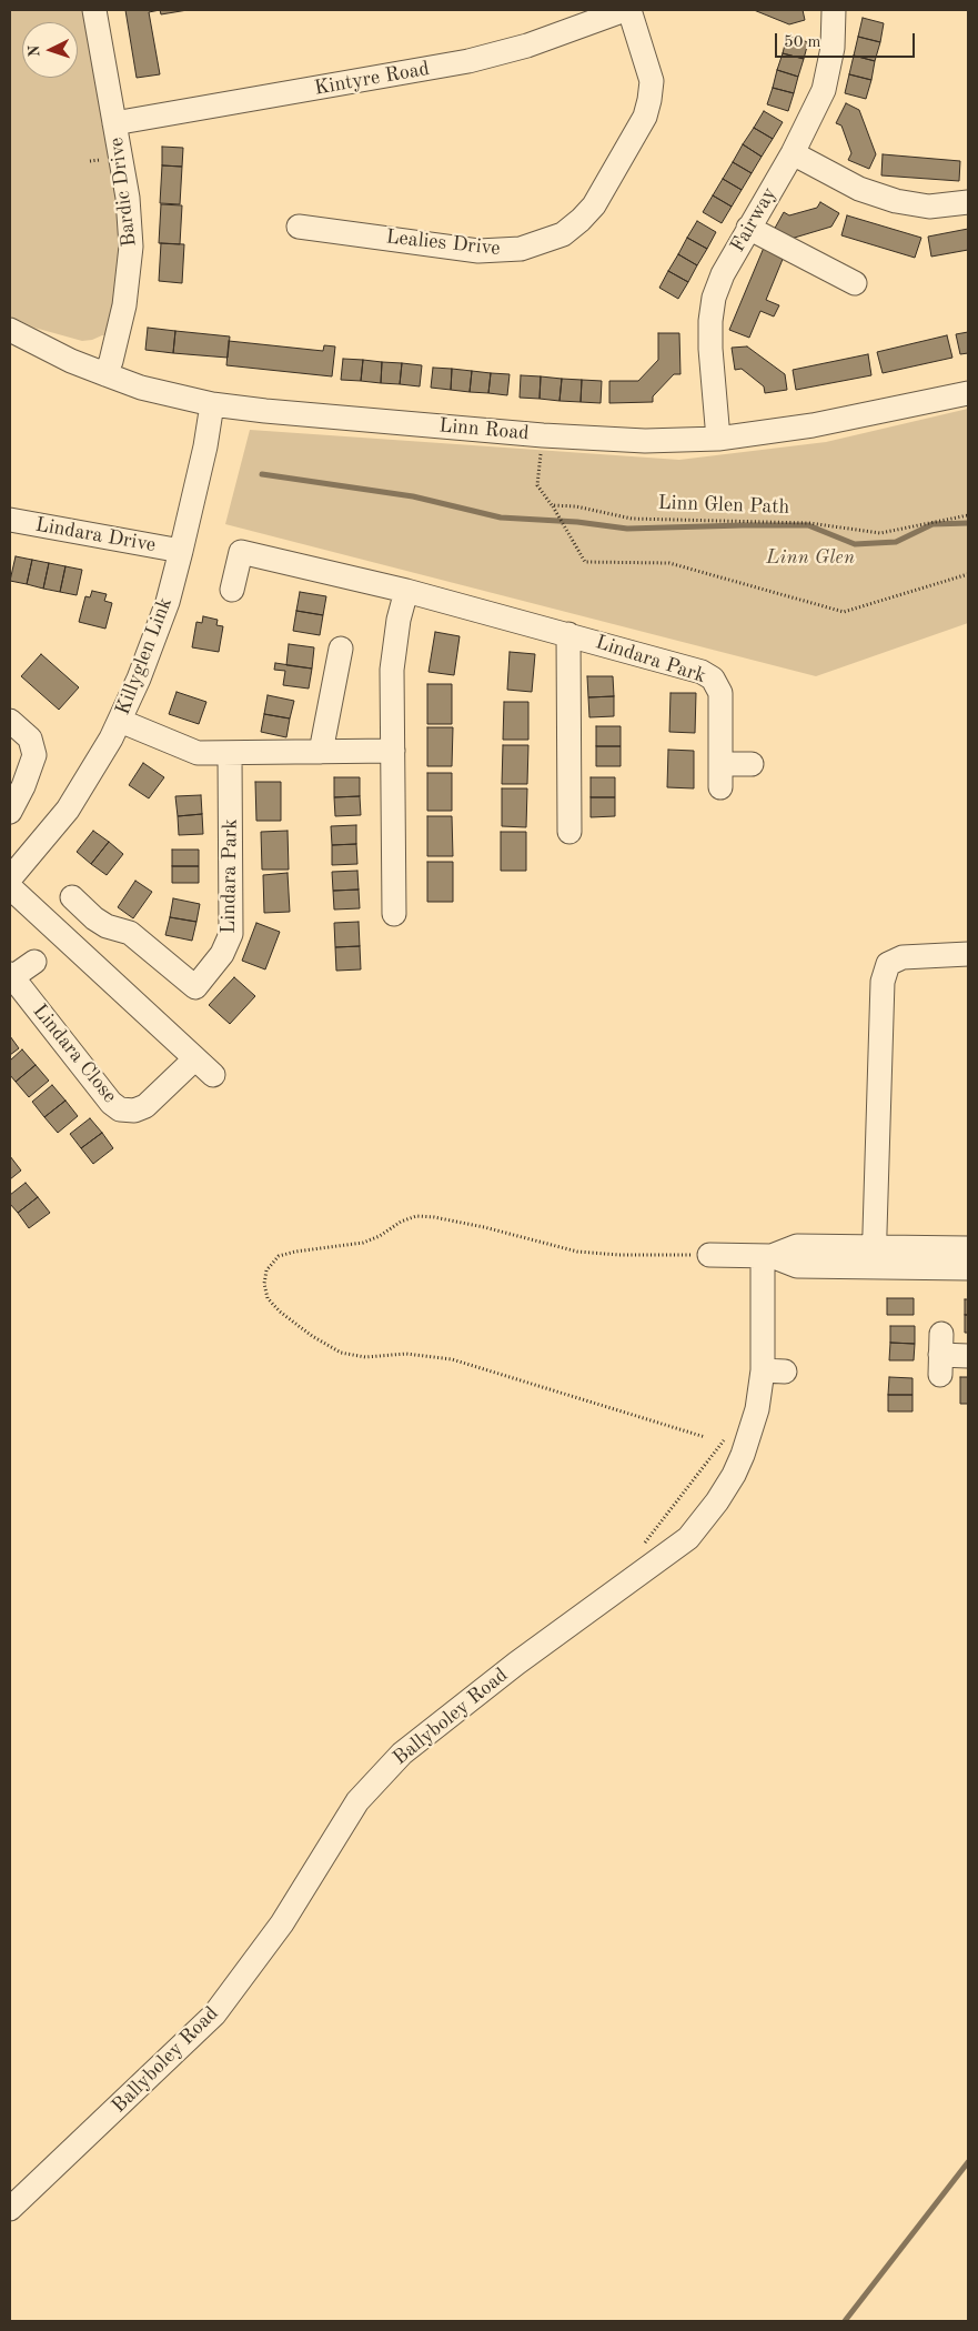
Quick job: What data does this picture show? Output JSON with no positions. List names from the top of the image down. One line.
{"streets":{"street":["Kintyre Road","Bardic Drive","Fairway","Lealies Drive","Linn Road","Lindara Drive","Killyglen Link","Lindara Park","Lindara Close","Ballyboley Road"],"path":["Linn Glen Path"]},"crossings":[["Kintyre Road","Bardic Drive"],["Bardic Drive","Linn Road"],["Fairway","Linn Road"],["Linn Road","Killyglen Link"],["Lindara Drive","Killyglen Link"]],"parks":["Linn Glen"],"scale_bar":"50 m","north":"left"}
